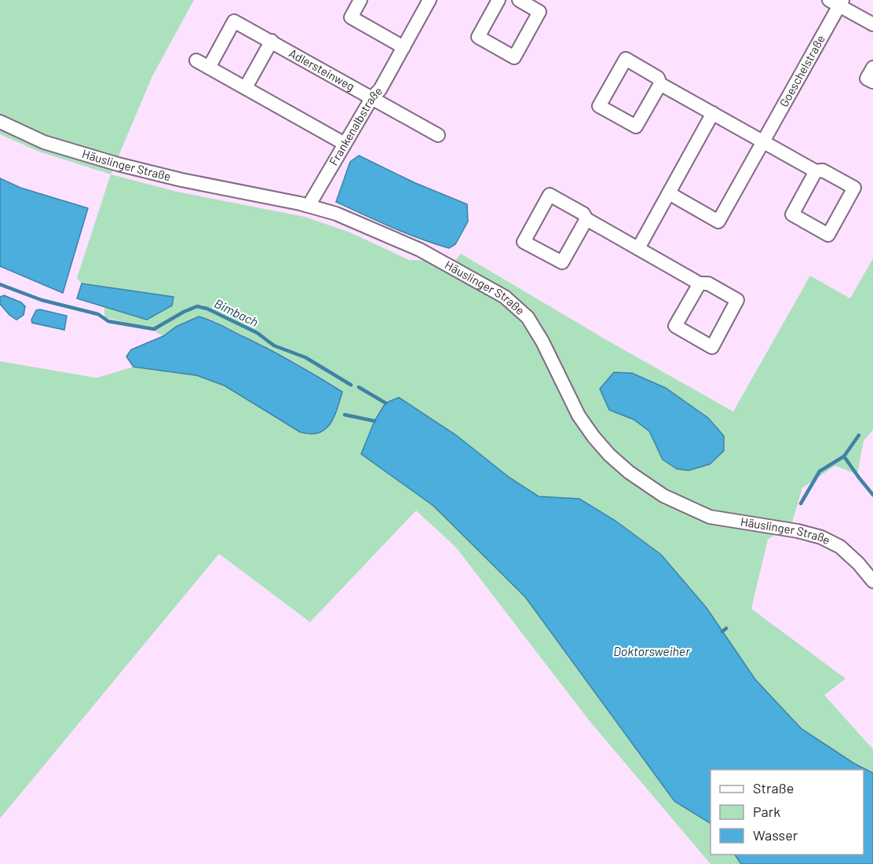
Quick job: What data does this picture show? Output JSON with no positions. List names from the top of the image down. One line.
{"streets":{"street":["Adlersteinweg","Goeschelstraße","Frankenalbstraße","Häuslinger Straße"]},"crossings":[["Adlersteinweg","Frankenalbstraße"],["Frankenalbstraße","Häuslinger Straße"]],"water":["Bimbach","Doktorsweiher"],"legend":["Straße","Park","Wasser"]}
